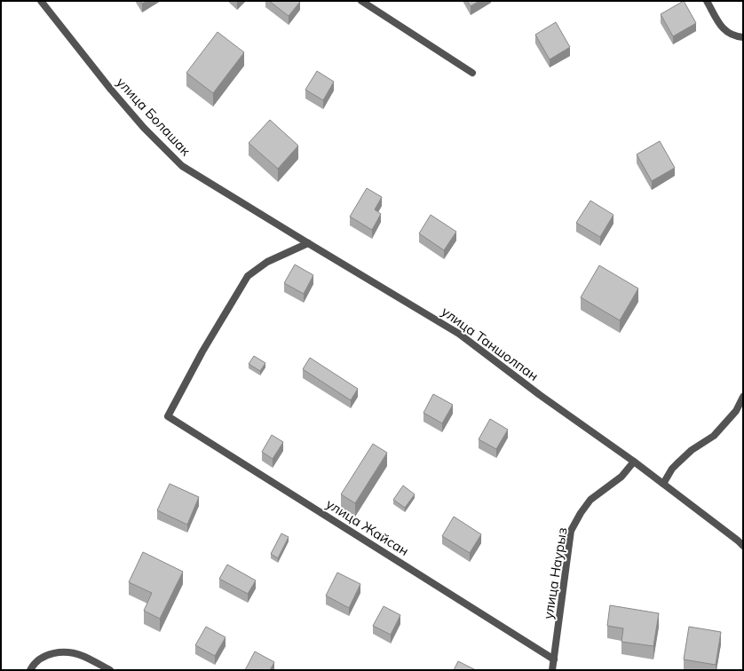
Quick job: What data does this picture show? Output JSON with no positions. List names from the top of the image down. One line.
{"streets":{"street":["улица Болашак","улица Таншолпан","улица Жайсан","улица Наурыз"]},"crossings":[["улица Болашак","улица Таншолпан"],["улица Болашак","улица Жайсан"],["улица Таншолпан","улица Жайсан"],["улица Таншолпан","улица Наурыз"],["улица Жайсан","улица Наурыз"]]}
